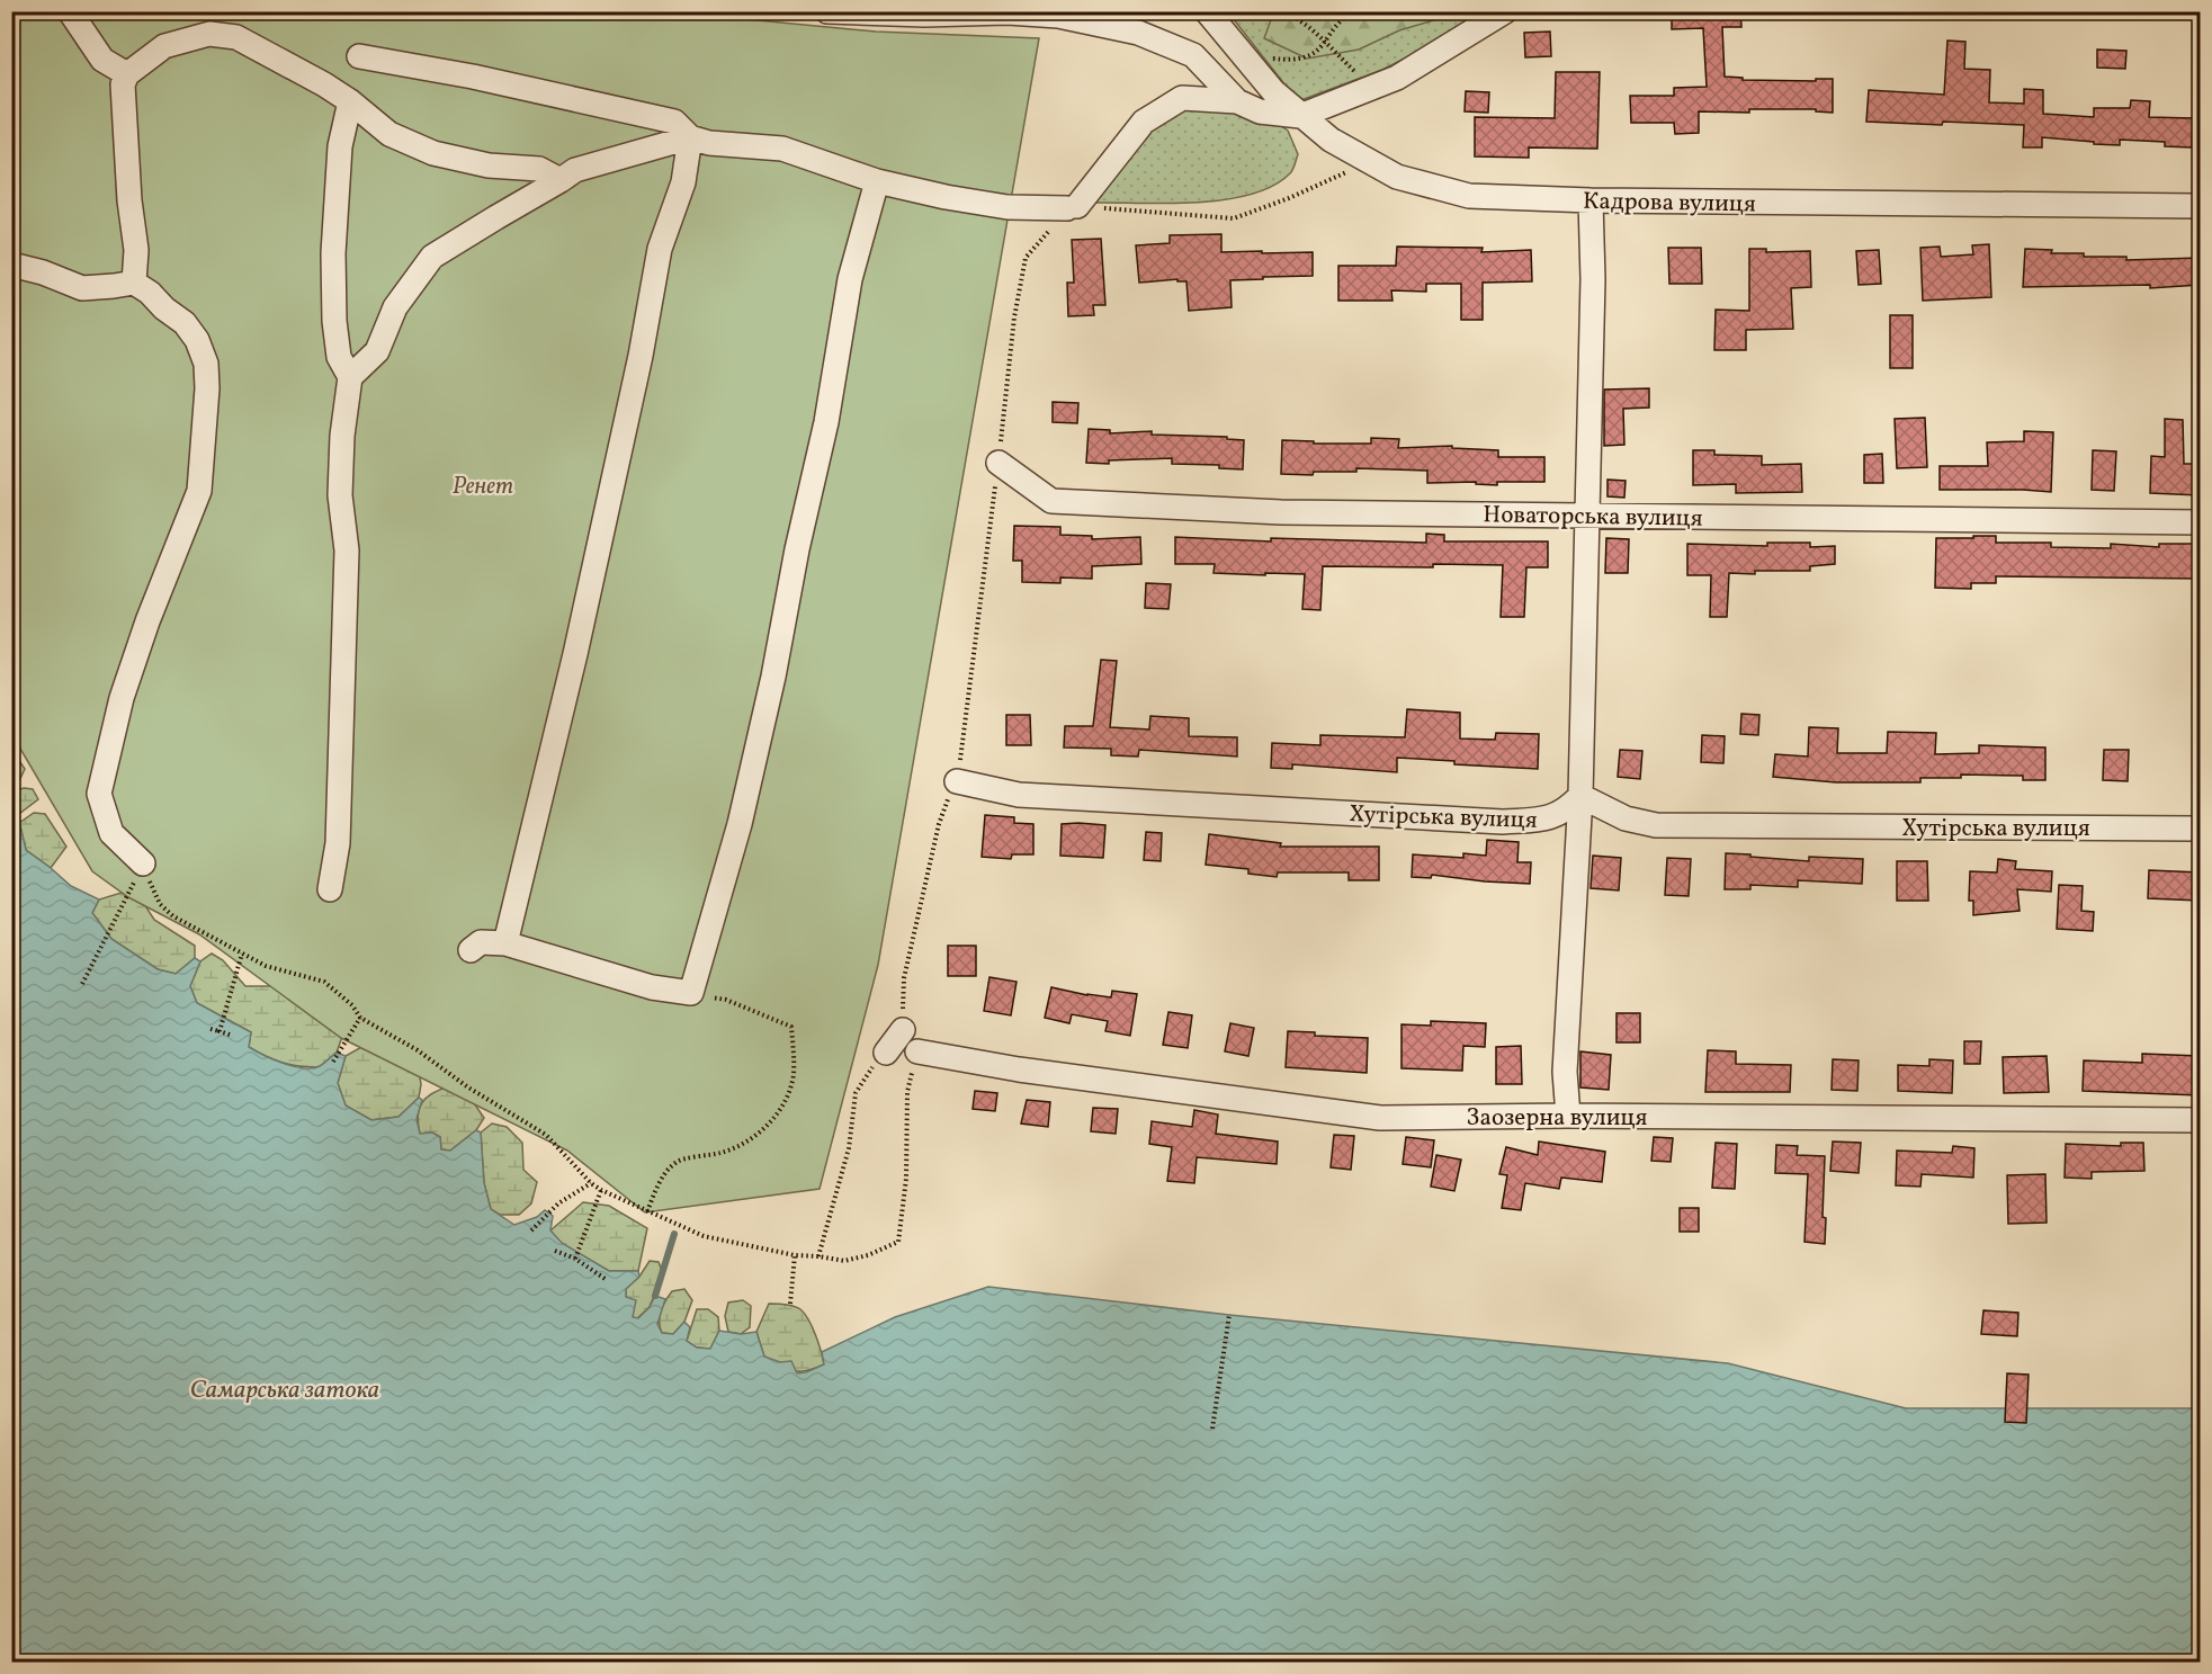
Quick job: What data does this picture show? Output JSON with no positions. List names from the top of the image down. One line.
{"streets":{"street":["Кадрова вулиця","Новаторська вулиця","Хутірська вулиця","Заозерна вулиця"]},"water":["Самарська затока"],"parks":["Ренет"]}
